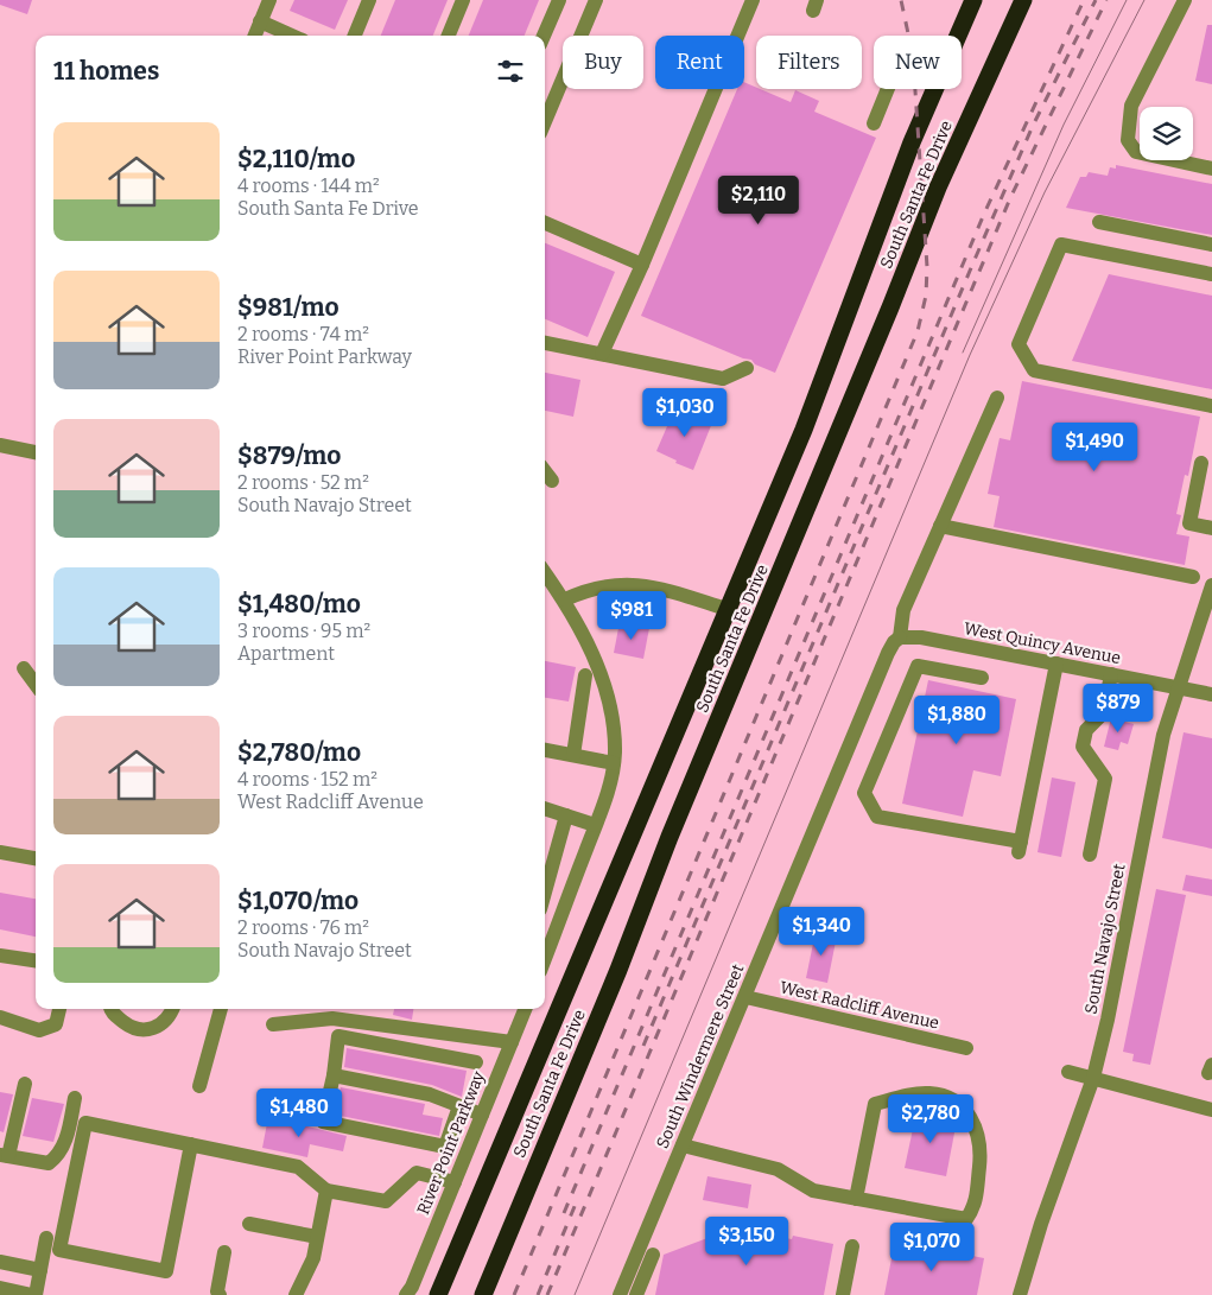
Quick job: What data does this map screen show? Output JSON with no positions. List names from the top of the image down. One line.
{"streets":{"highway":["South Santa Fe Drive"],"street":["West Quincy Avenue","South Navajo Street","West Radcliff Avenue","South Windermere Street","River Point Parkway"]},"crossings":[["West Quincy Avenue","South Navajo Street"],["West Quincy Avenue","South Windermere Street"],["West Radcliff Avenue","South Windermere Street"]],"page":{"chip":["Buy","Rent","Filters","New"],"heading":"11 homes","list":[{"name":"$2,110/mo","note":"4 rooms · 144 m² · South Santa Fe Drive"},{"name":"$981/mo","note":"2 rooms · 74 m² · River Point Parkway"},{"name":"$879/mo","note":"2 rooms · 52 m² · South Navajo Street"},{"name":"$1,480/mo","note":"3 rooms · 95 m² · Apartment"},{"name":"$2,780/mo","note":"4 rooms · 152 m² · West Radcliff Avenue"},{"name":"$1,070/mo","note":"2 rooms · 76 m² · South Navajo Street"}],"price":["$2,110","$1,030","$1,490","$981","$879","$1,880","$1,340","$1,480","$2,780","$3,150","$1,070"]}}
